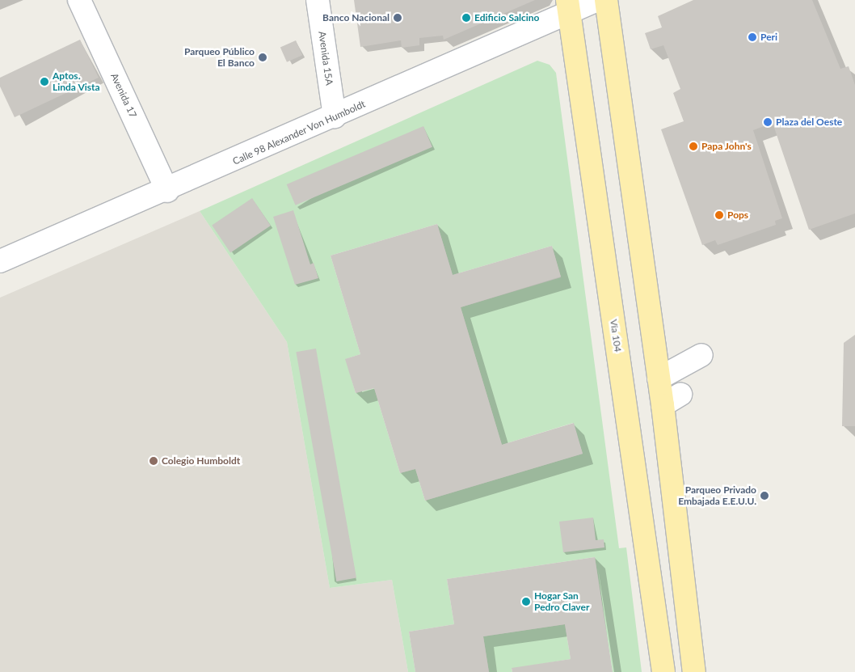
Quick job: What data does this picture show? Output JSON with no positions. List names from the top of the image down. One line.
{"streets":{"main road":["Vía 104"],"street":["Avenida 15A","Avenida 17","Calle 98 Alexander Von Humboldt"]},"crossings":[["Avenida 15A","Calle 98 Alexander Von Humboldt"],["Avenida 17","Calle 98 Alexander Von Humboldt"],["Calle 98 Alexander Von Humboldt","Vía 104"]],"places":["Banco Nacional","Edificio Salcino","Peri","Parqueo Público El Banco","Aptos. Linda Vista","Plaza del Oeste","Papa John's","Pops","Colegio Humboldt","Parqueo Privado Embajada E.E.U.U.","Hogar San Pedro Claver"]}
